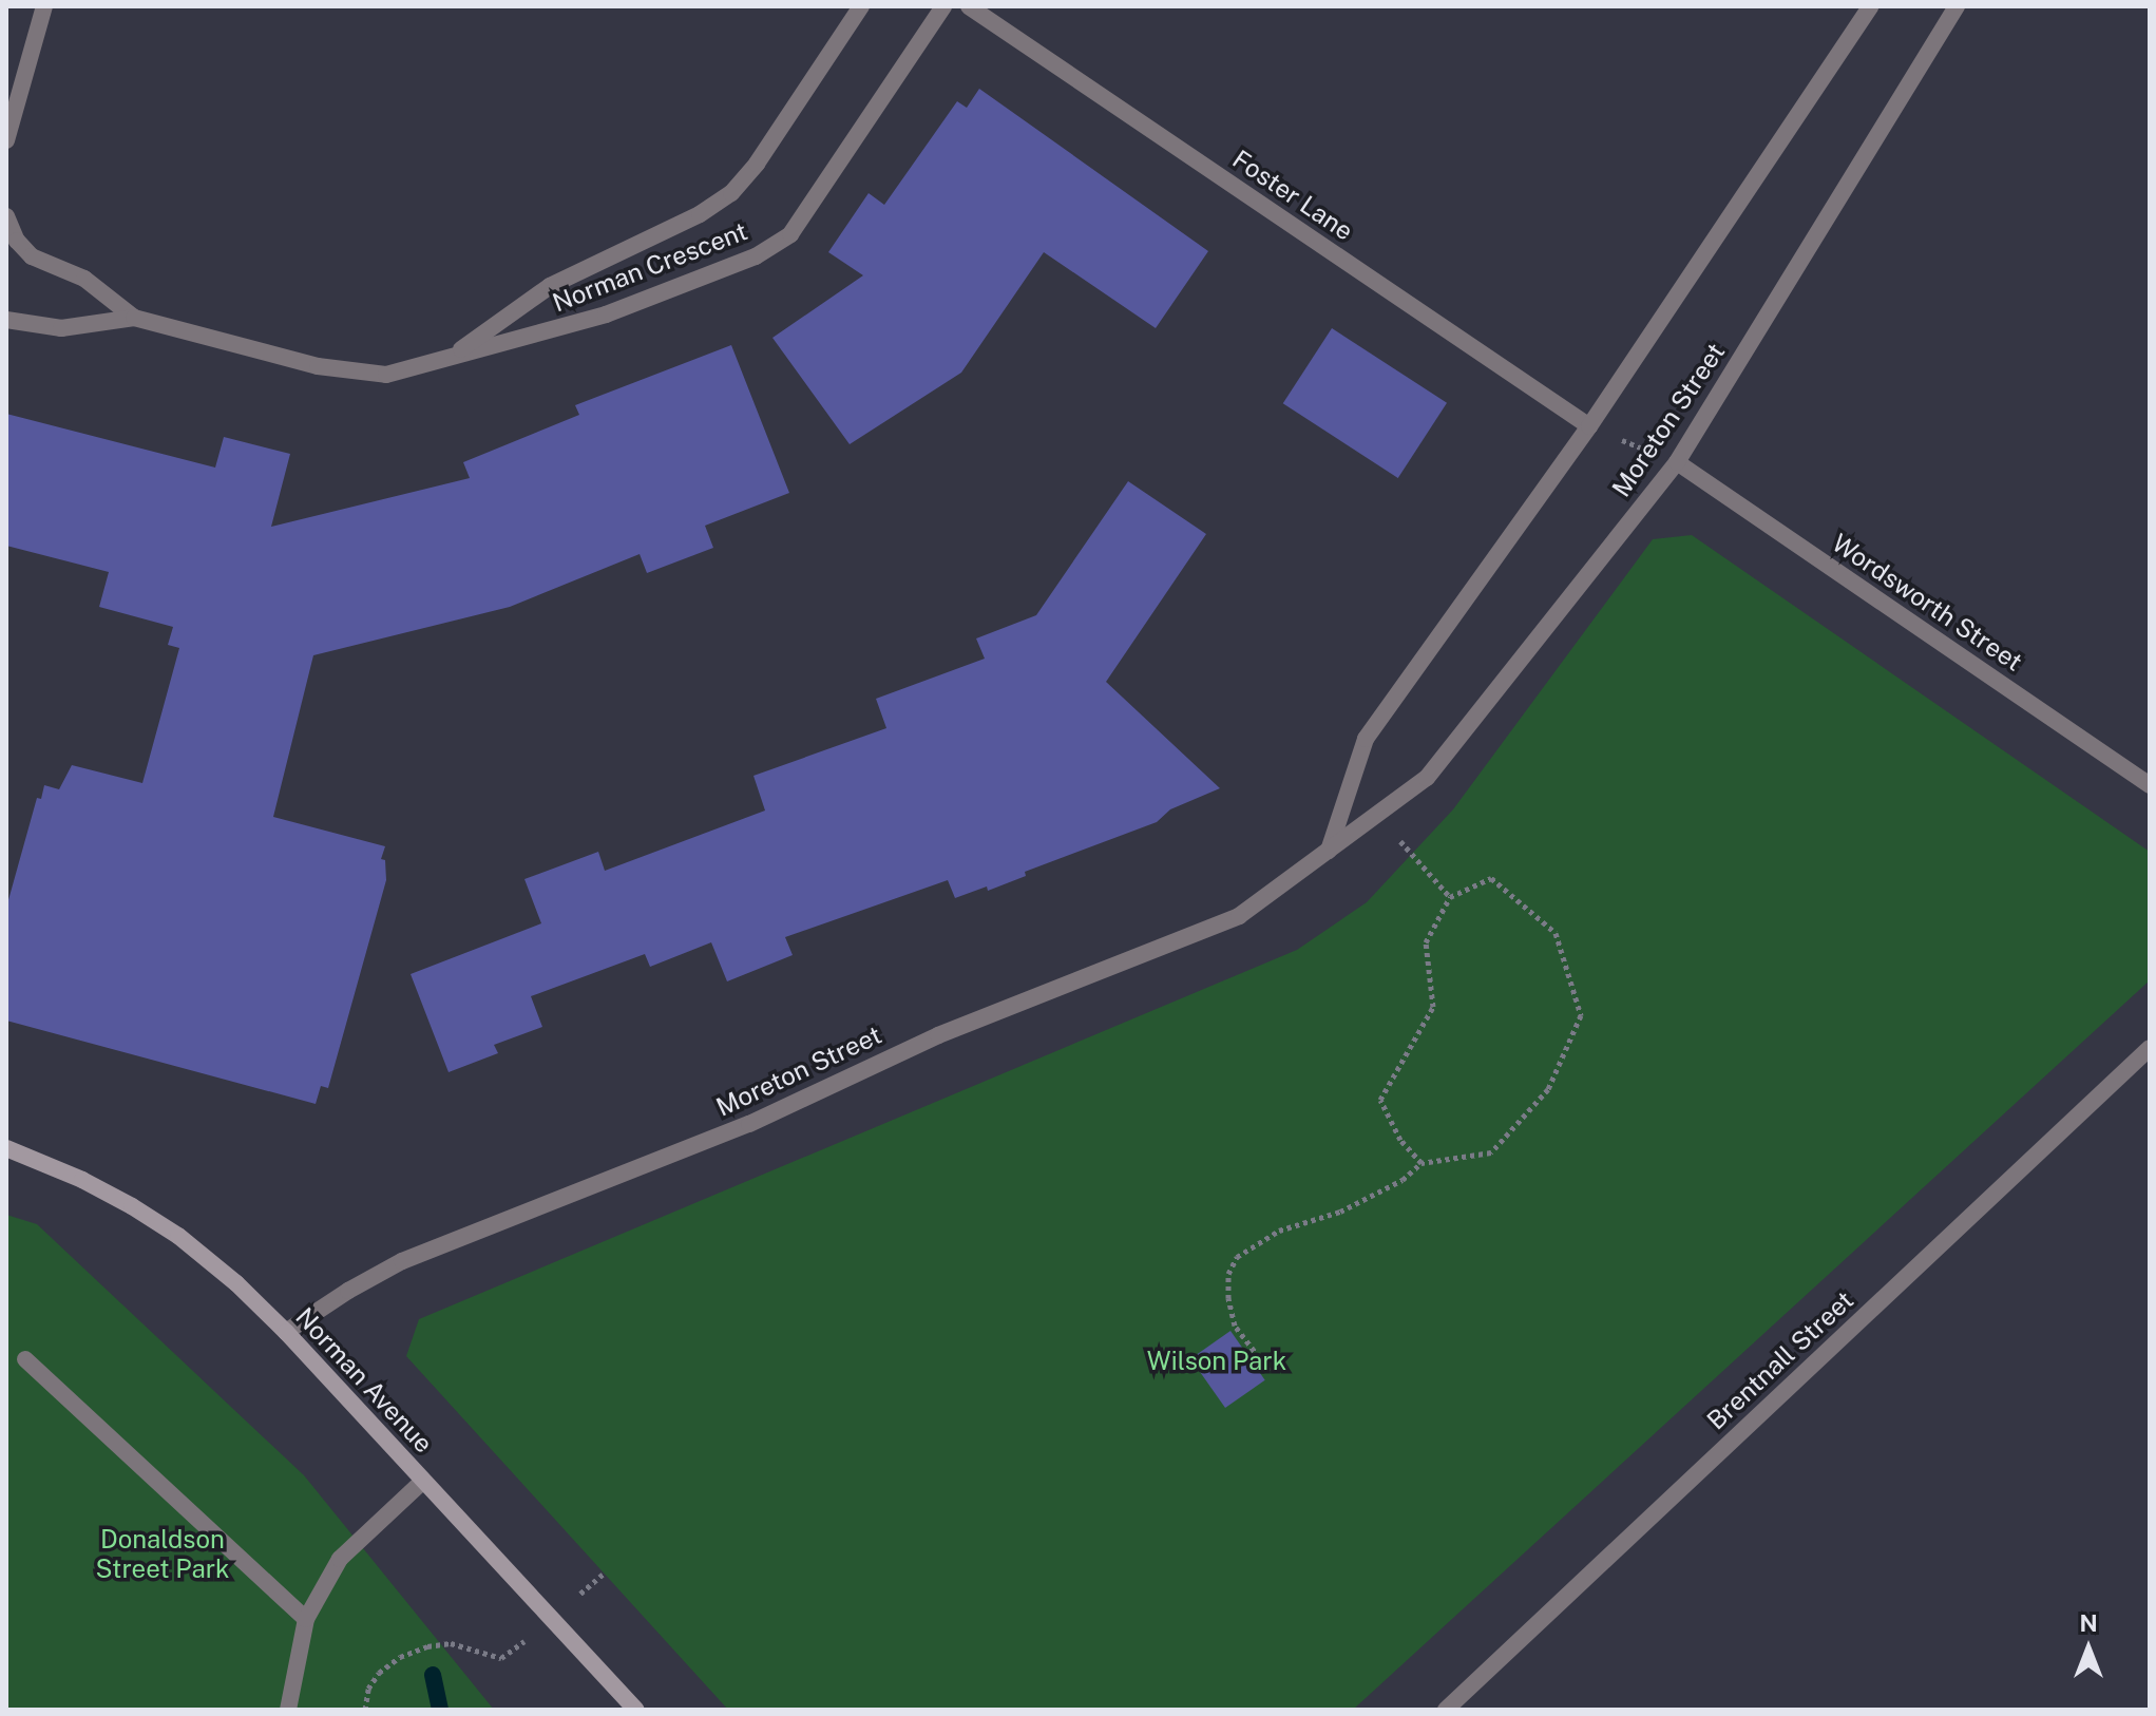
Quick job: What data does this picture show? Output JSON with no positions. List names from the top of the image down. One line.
{"streets":{"street":["Foster Lane","Norman Crescent","Moreton Street","Wordsworth Street","Brentnall Street","Norman Avenue"]},"crossings":[["Moreton Street","Wordsworth Street"],["Moreton Street","Norman Avenue"]],"parks":["Wilson Park","Donaldson Street Park"],"north":"top"}
